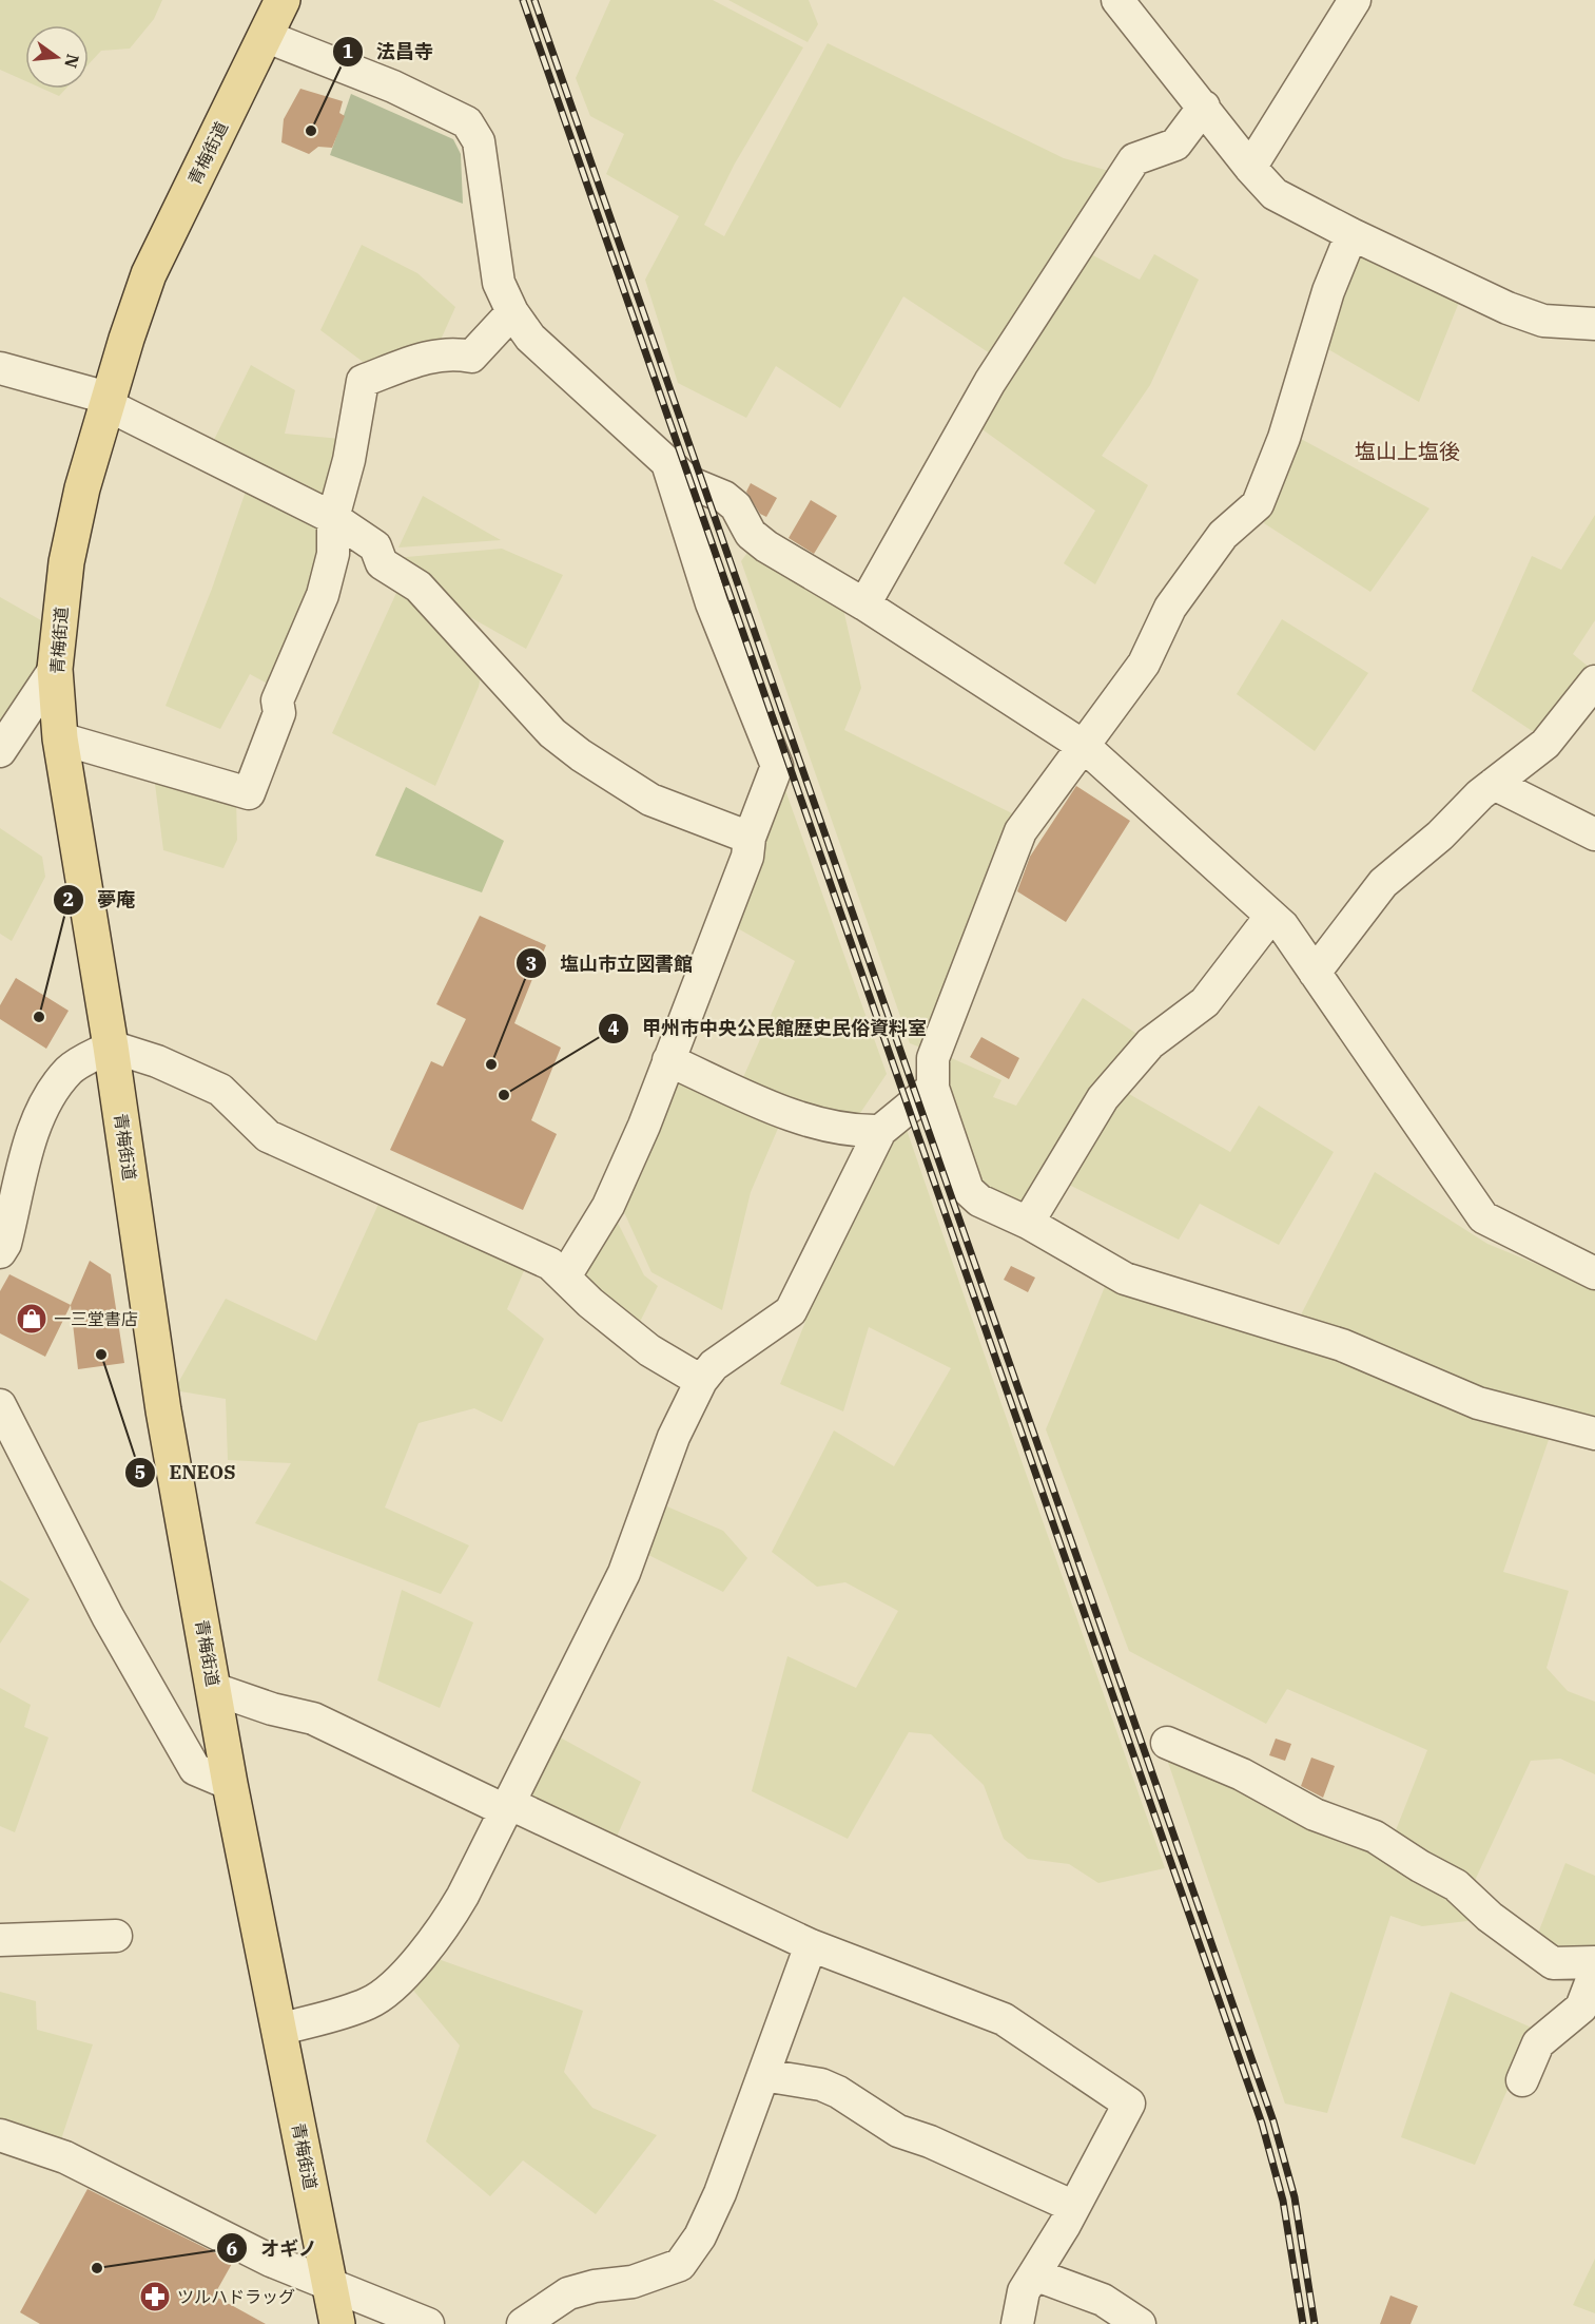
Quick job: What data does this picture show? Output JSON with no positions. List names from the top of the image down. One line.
{"streets":{"main road":["青梅街道"]},"districts":["塩山上塩後"],"places":{"other":["法昌寺","夢庵","塩山市立図書館","甲州市中央公民館歴史民俗資料室","ENEOS","オギノ"],"shop":["一三堂書店"],"pharmacy":["ツルハドラッグ"]},"north":"right"}
